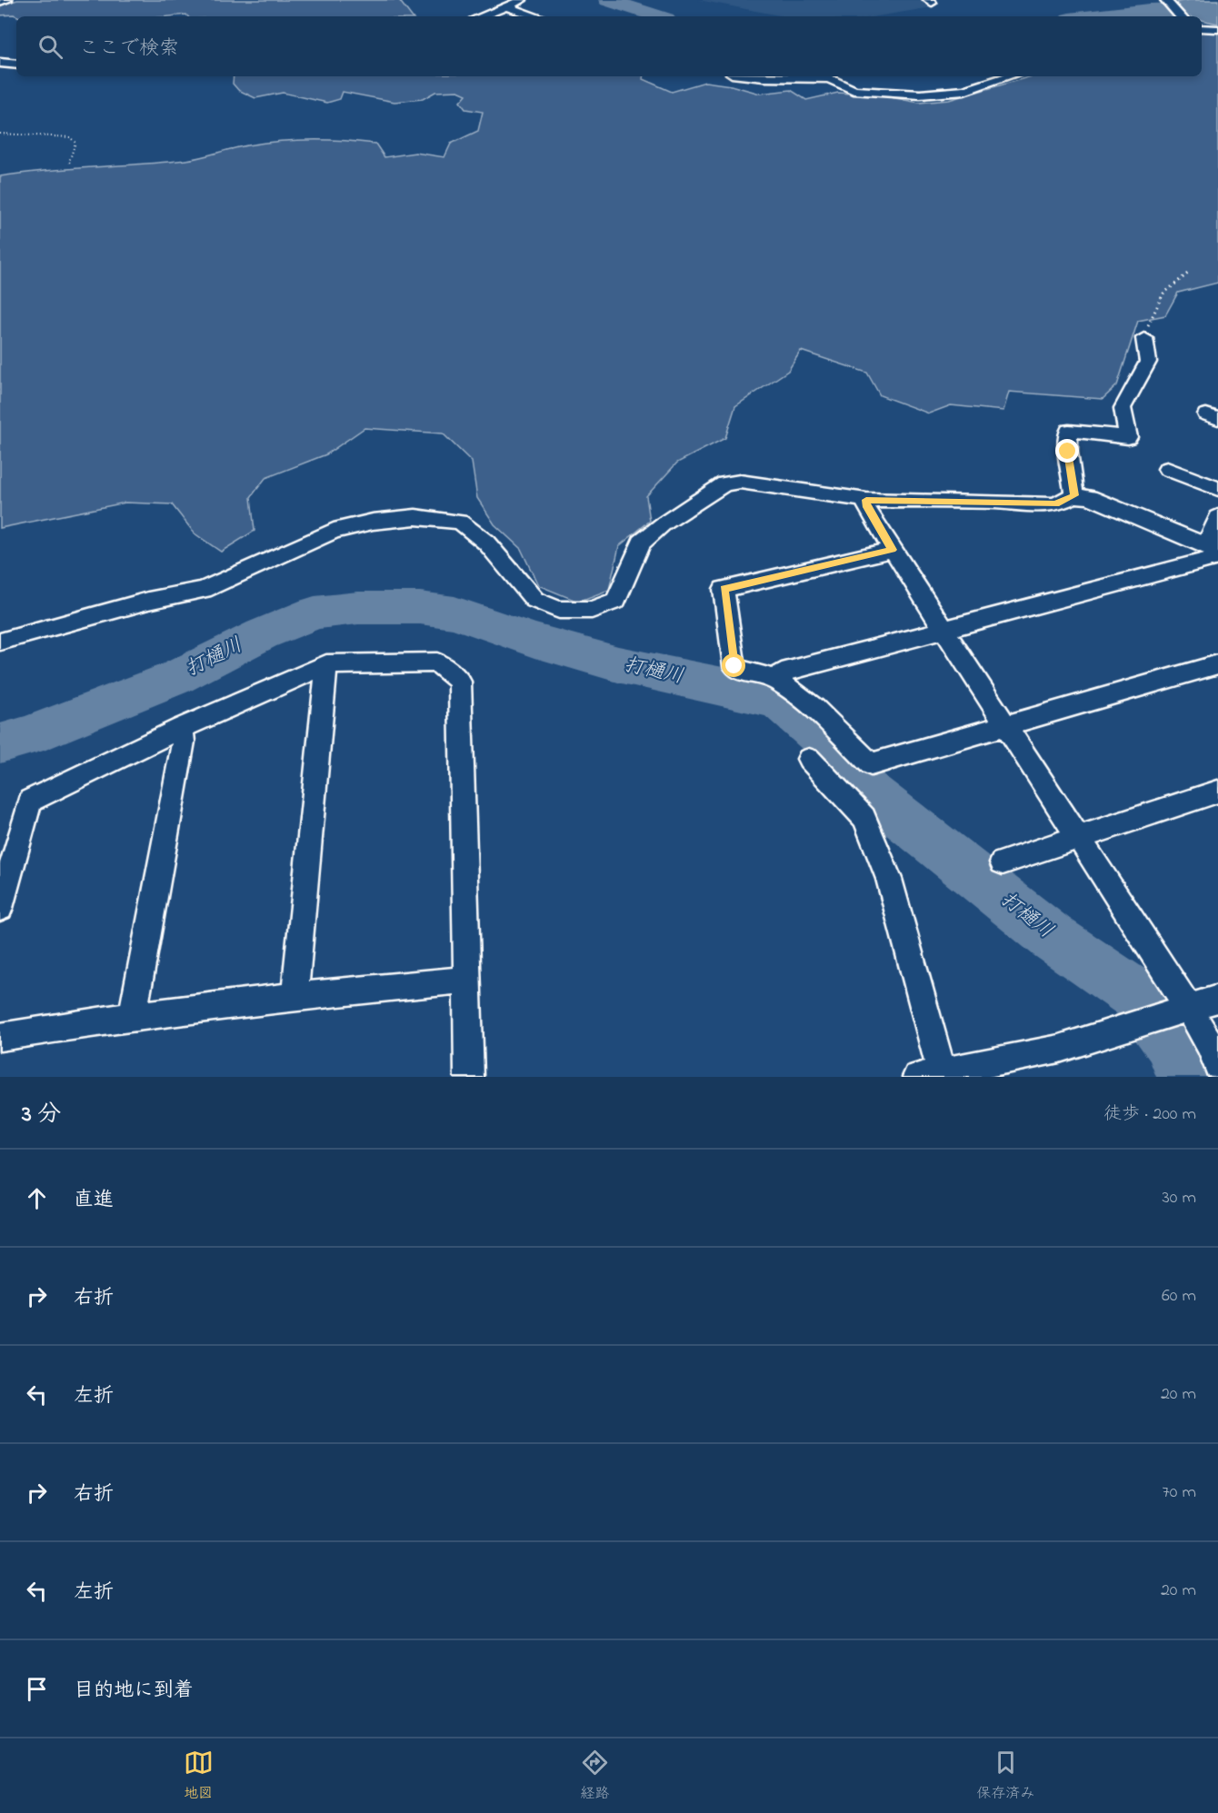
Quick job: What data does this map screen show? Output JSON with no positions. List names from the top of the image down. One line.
{"water":["打樋川"],"page":{"search":"ここで検索","heading":["3 分","徒歩 · 200 m"],"list":[["直進","30 m"],["右折","60 m"],["左折","20 m"],["右折","70 m"],["左折","20 m"],"目的地に到着"],"nav":["地図","経路","保存済み"]}}
